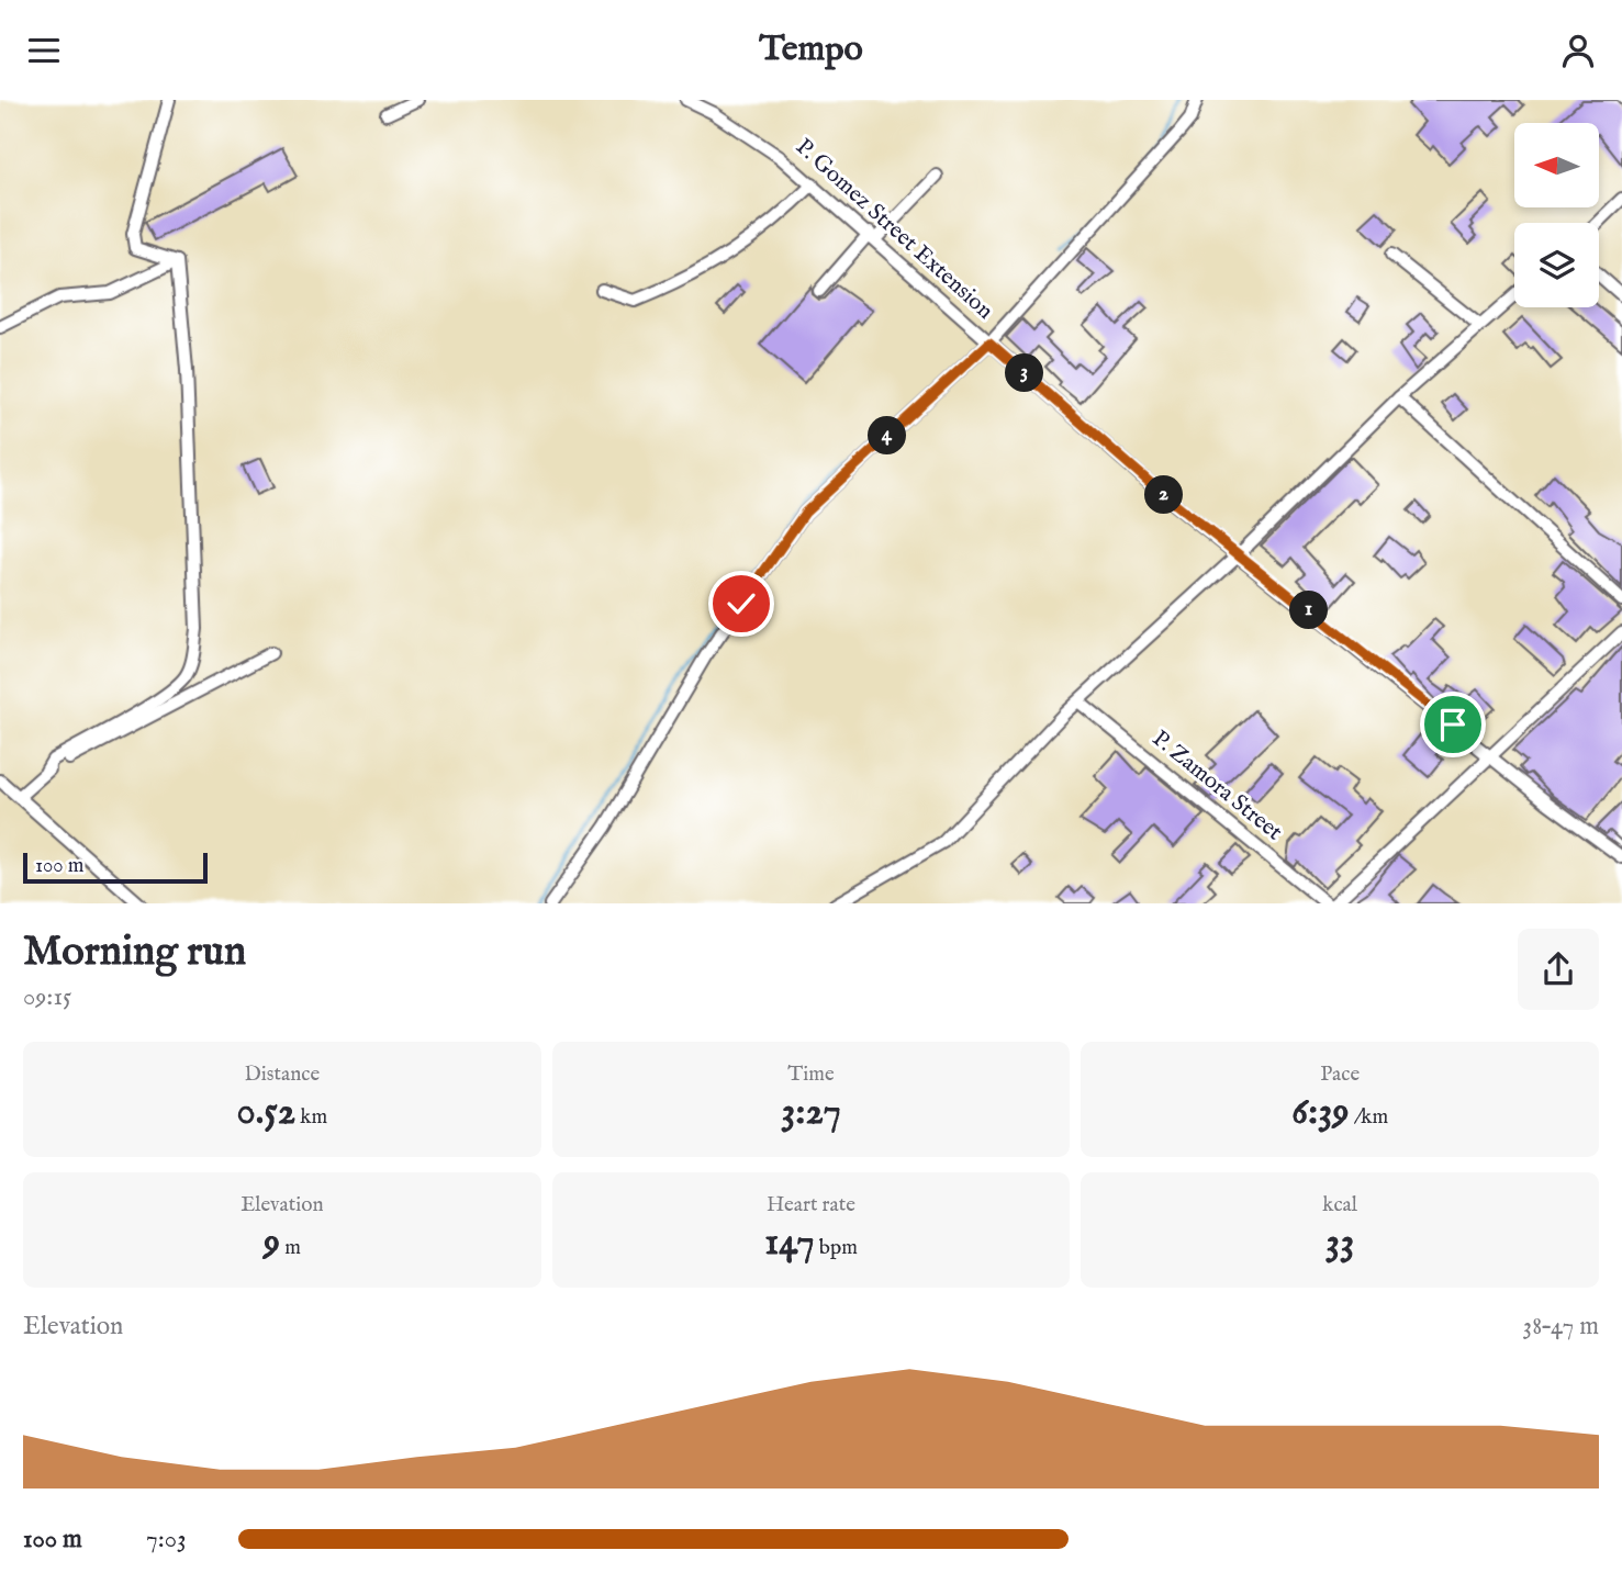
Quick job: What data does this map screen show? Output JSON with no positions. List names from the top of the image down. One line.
{"streets":{"street":["P. Gomez Street Extension","P. Zamora Street"]},"scale_bar":"100 m","north":"left","page":{"header":"Tempo","pins":["3","4","2","1"],"scale":"100 m","heading":["Morning run","09:15"],"stats":[["Distance","0.52 km"],["Time","3:27"],["Pace","6:39 /km"],["Elevation","9 m"],["Heart rate","147 bpm"],["kcal","33"]],"chart":["Elevation","38–47 m"],"list":[{"name":"100 m","note":"7:03"}]}}
